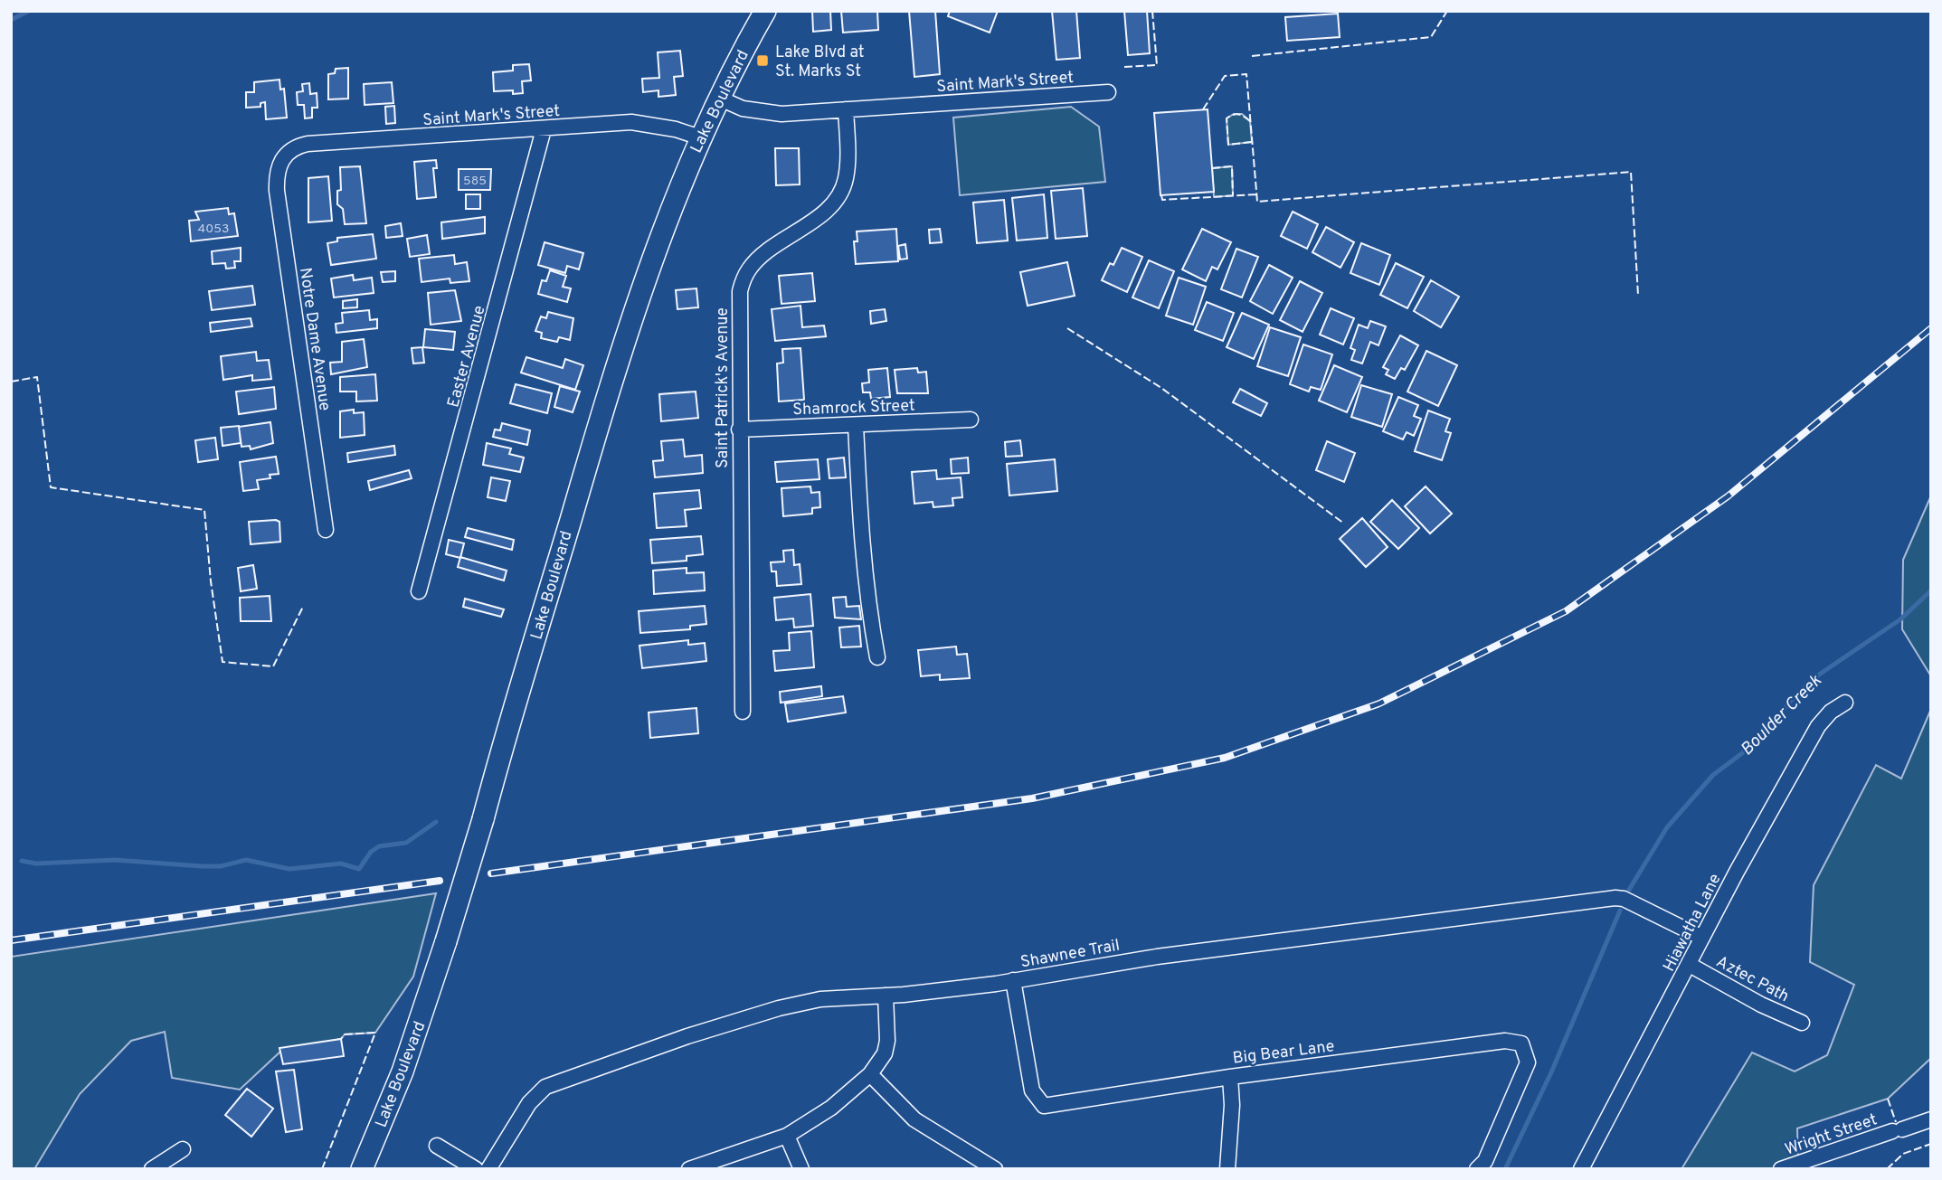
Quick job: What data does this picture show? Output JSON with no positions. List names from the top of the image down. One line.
{"streets":{"main road":["Lake Boulevard"],"street":["Saint Mark's Street","Notre Dame Avenue","Easter Avenue","Saint Patrick's Avenue","Shamrock Street","Hiawatha Lane","Shawnee Trail","Aztec Path","Big Bear Lane","Wright Street"]},"crossings":[["Saint Mark's Street","Lake Boulevard"],["Saint Mark's Street","Notre Dame Avenue"],["Saint Mark's Street","Easter Avenue"],["Saint Mark's Street","Saint Patrick's Avenue"],["Saint Patrick's Avenue","Shamrock Street"],["Hiawatha Lane","Shawnee Trail"],["Hiawatha Lane","Aztec Path"],["Shawnee Trail","Big Bear Lane"]],"water":["Boulder Creek"],"places":{"transit":["Lake Blvd at St. Marks St"]},"house_numbers":["585","4053"]}
